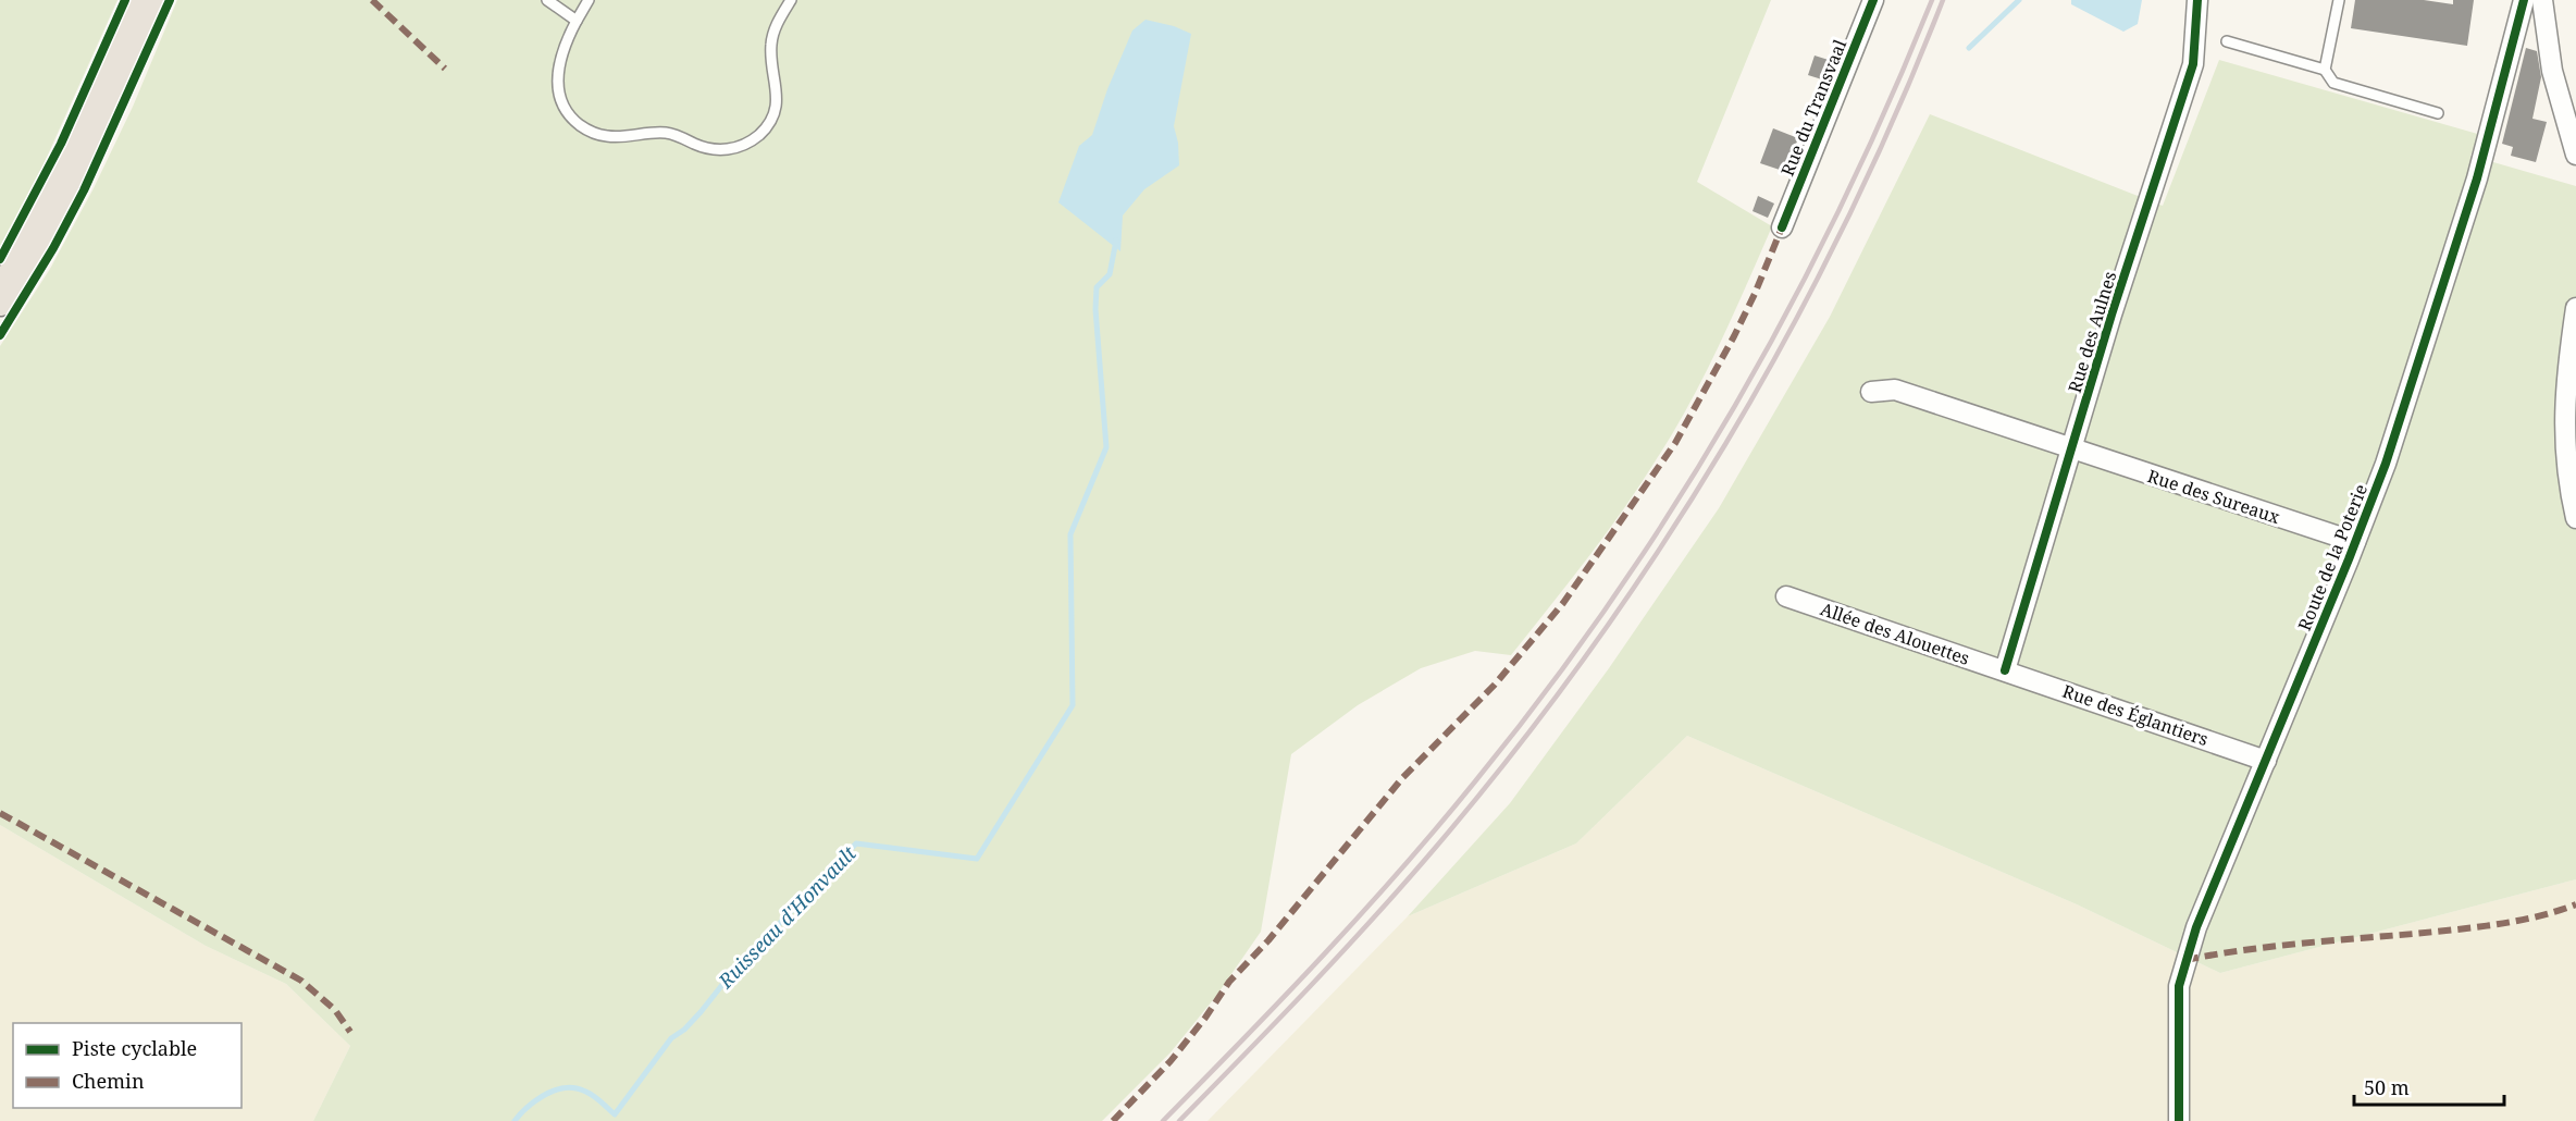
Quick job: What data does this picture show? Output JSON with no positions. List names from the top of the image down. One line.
{"streets":{"street":["Rue du Transvaal","Rue des Aulnes","Rue des Sureaux","Route de la Poterie","Allée des Alouettes","Rue des Églantiers"]},"crossings":[["Rue des Aulnes","Rue des Sureaux"],["Rue des Aulnes","Allée des Alouettes"],["Rue des Aulnes","Rue des Églantiers"],["Rue des Sureaux","Route de la Poterie"],["Route de la Poterie","Rue des Églantiers"],["Allée des Alouettes","Rue des Églantiers"]],"water":["Ruisseau d'Honvault"],"legend":["Piste cyclable","Chemin"],"scale_bar":"50 m"}
